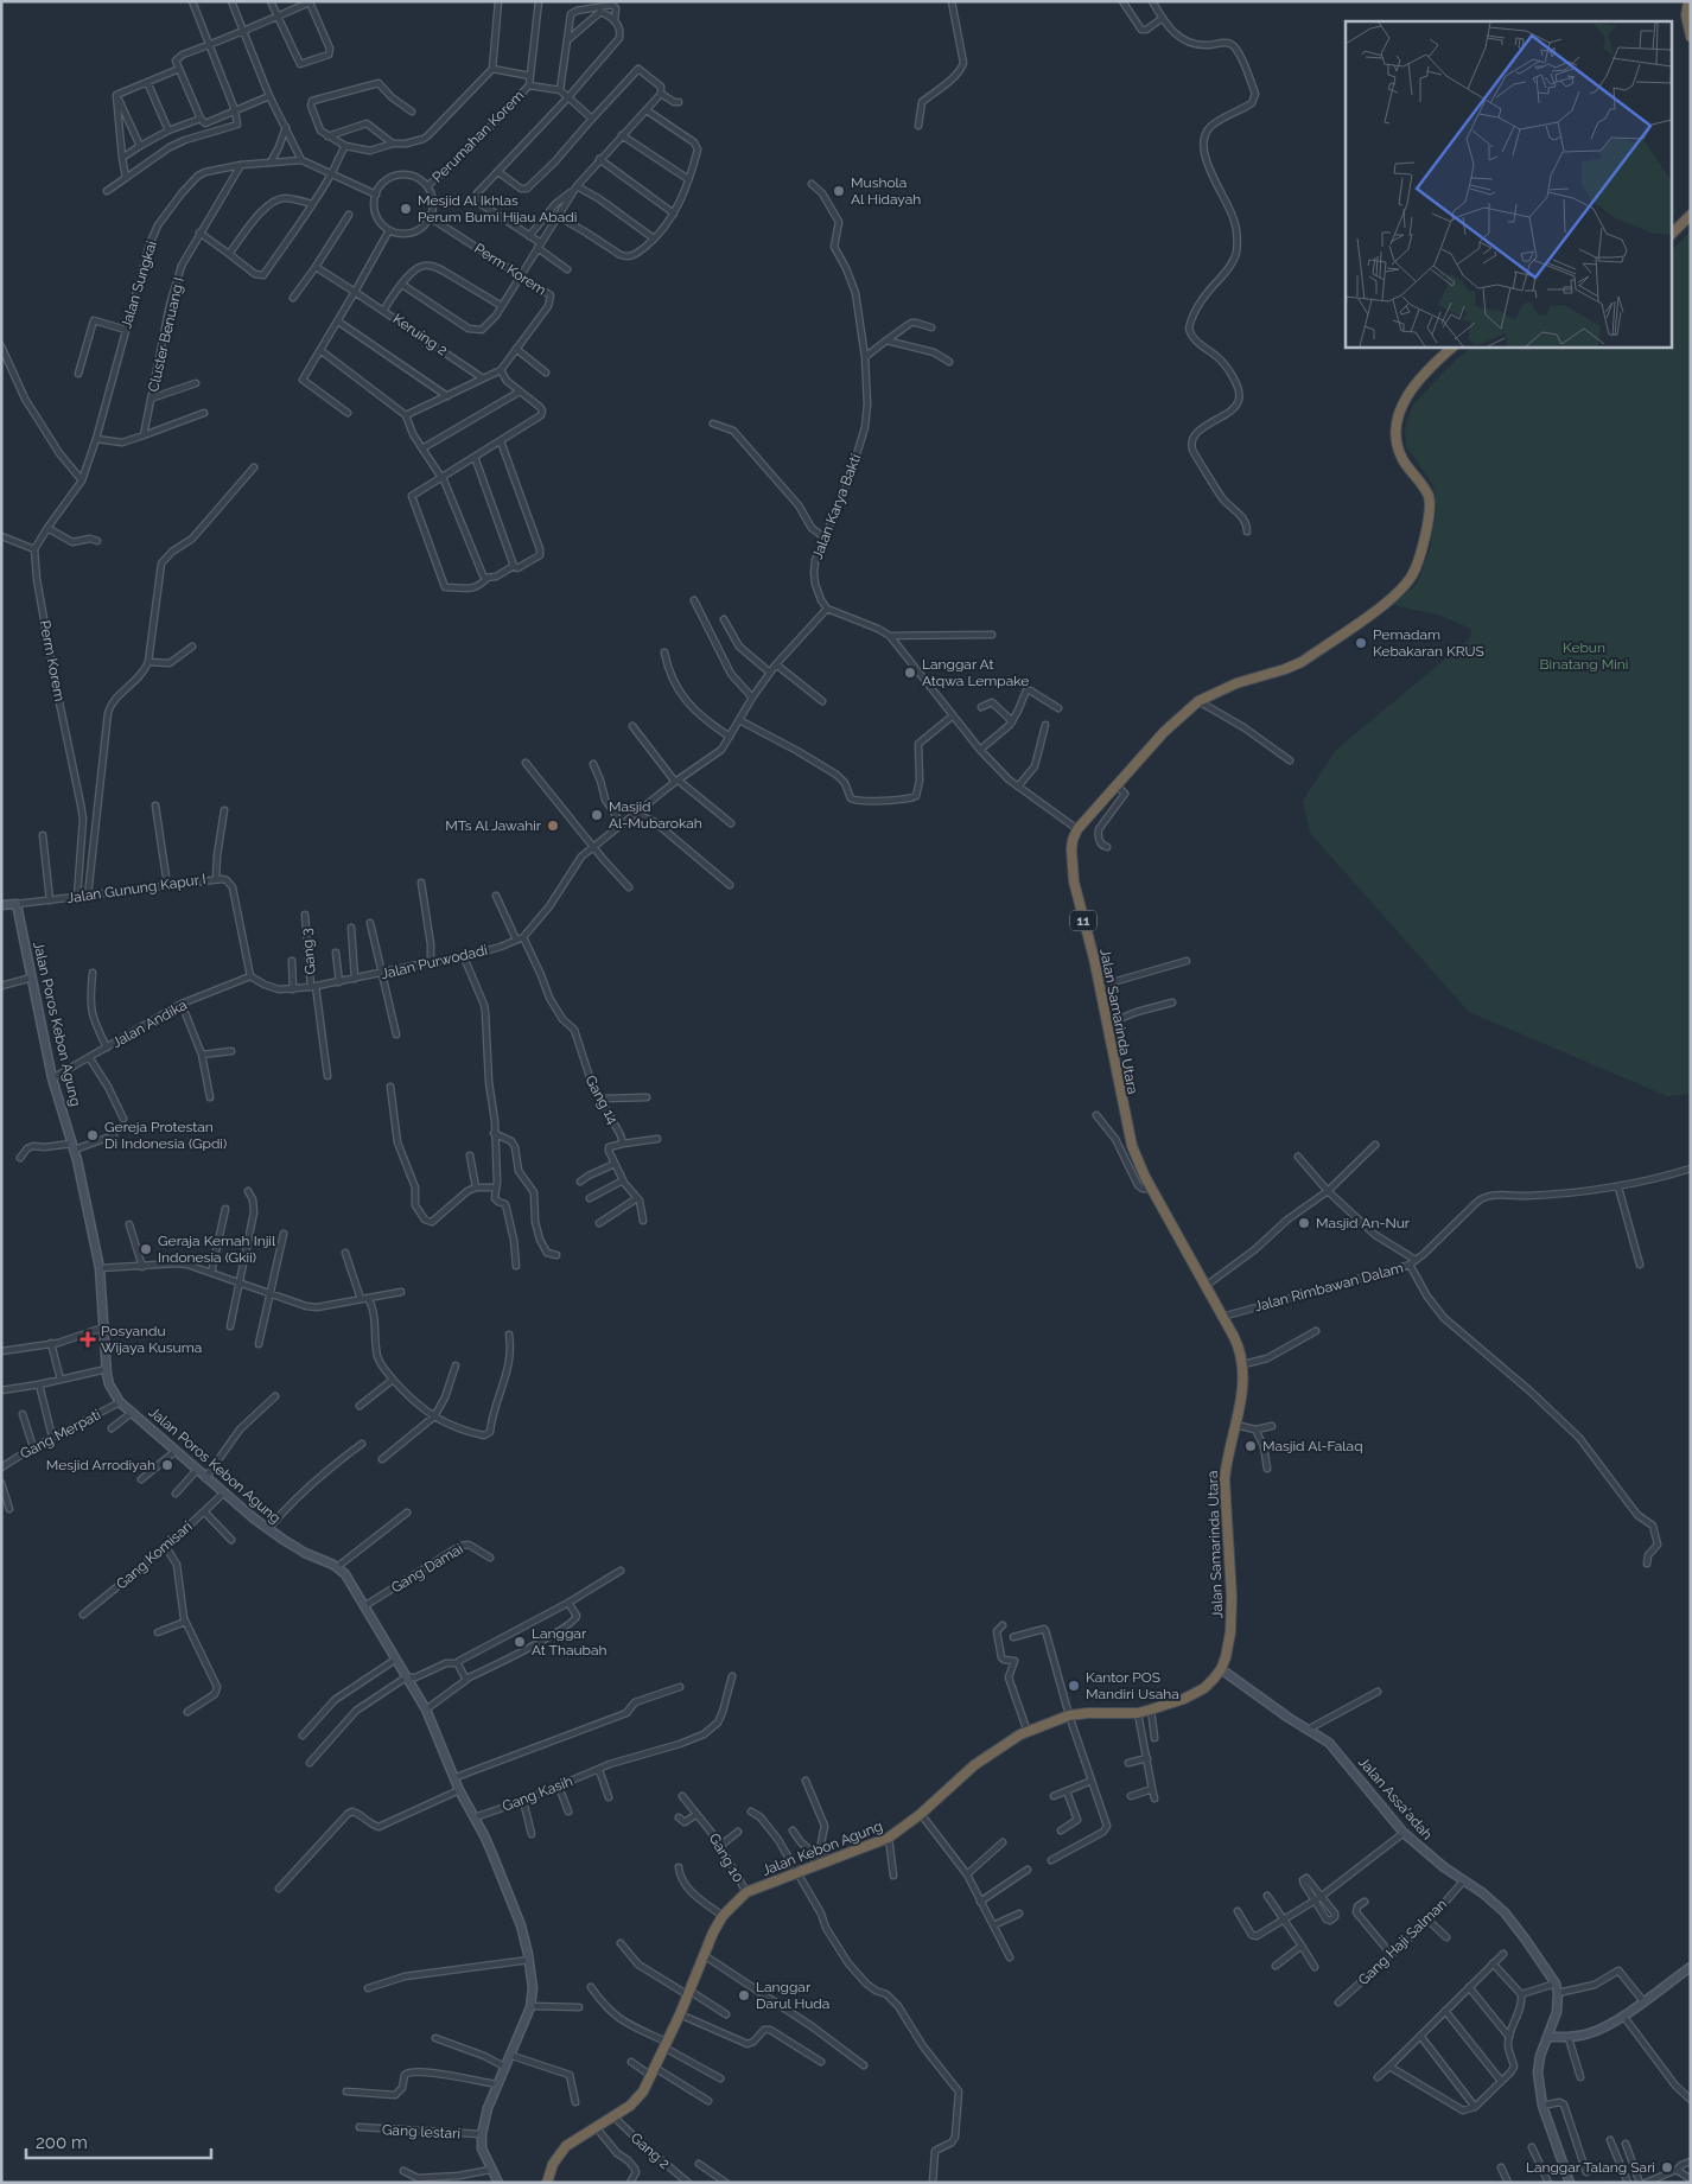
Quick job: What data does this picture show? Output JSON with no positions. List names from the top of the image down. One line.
{"streets":{"highway":["11","Jalan Samarinda Utara","Jalan Kebon Agung"],"main road":["Jalan Poros Kebon Agung","Jalan Assa'adah"],"street":["Perumahan Korem","Perm Korem","Jalan Sungkai","Cluster Benuang I","Keruing 2","Jalan Karya Bakti","Jalan Gunung Kapur I","Gang 3","Jalan Purwodadi","Jalan Andika","Gang 14","Jalan Rimbawan Dalam","Gang Merpati","Gang Komisari","Gang Damai","Gang Kasih","Gang 10","Gang Haji Salman","Gang lestari","Gang 2"]},"crossings":[["Perumahan Korem","Perm Korem"],["Perm Korem","Jalan Gunung Kapur I"],["Jalan Sungkai","Cluster Benuang I"],["Jalan Gunung Kapur I","Jalan Purwodadi"],["Jalan Gunung Kapur I","Jalan Poros Kebon Agung"],["Jalan Gunung Kapur I","Jalan Andika"],["Gang 3","Jalan Purwodadi"],["Jalan Purwodadi","Jalan Andika"],["Jalan Purwodadi","Gang 14"],["Jalan Samarinda Utara","Jalan Rimbawan Dalam"],["Jalan Samarinda Utara","Jalan Assa'adah"],["Jalan Samarinda Utara","Jalan Kebon Agung"],["Jalan Poros Kebon Agung","Jalan Andika"],["Jalan Poros Kebon Agung","Gang Merpati"],["Jalan Poros Kebon Agung","Gang Komisari"],["Jalan Poros Kebon Agung","Gang Damai"],["Jalan Poros Kebon Agung","Gang Kasih"],["Jalan Poros Kebon Agung","Gang lestari"],["Jalan Assa'adah","Jalan Kebon Agung"],["Jalan Assa'adah","Gang Haji Salman"],["Jalan Kebon Agung","Gang 10"],["Jalan Kebon Agung","Gang 2"]],"parks":["Kebun Binatang Mini"],"places":{"other":["Mushola Al Hidayah","Mesjid Al Ikhlas Perum Bumi Hijau Abadi","Pemadam Kebakaran KRUS","Langgar At Atqwa Lempake","Masjid Al-Mubarokah","MTs Al Jawahir","Gereja Protestan Di Indonesia (Gpdi)","Masjid An-Nur","Geraja Kemah Injil Indonesia (Gkii)","Masjid Al-Falaq","Mesjid Arrodiyah","Langgar At Thaubah","Kantor POS Mandiri Usaha","Langgar Darul Huda","Langgar Talang Sari"],"health":["Posyandu Wijaya Kusuma"]},"scale_bar":"200 m"}
